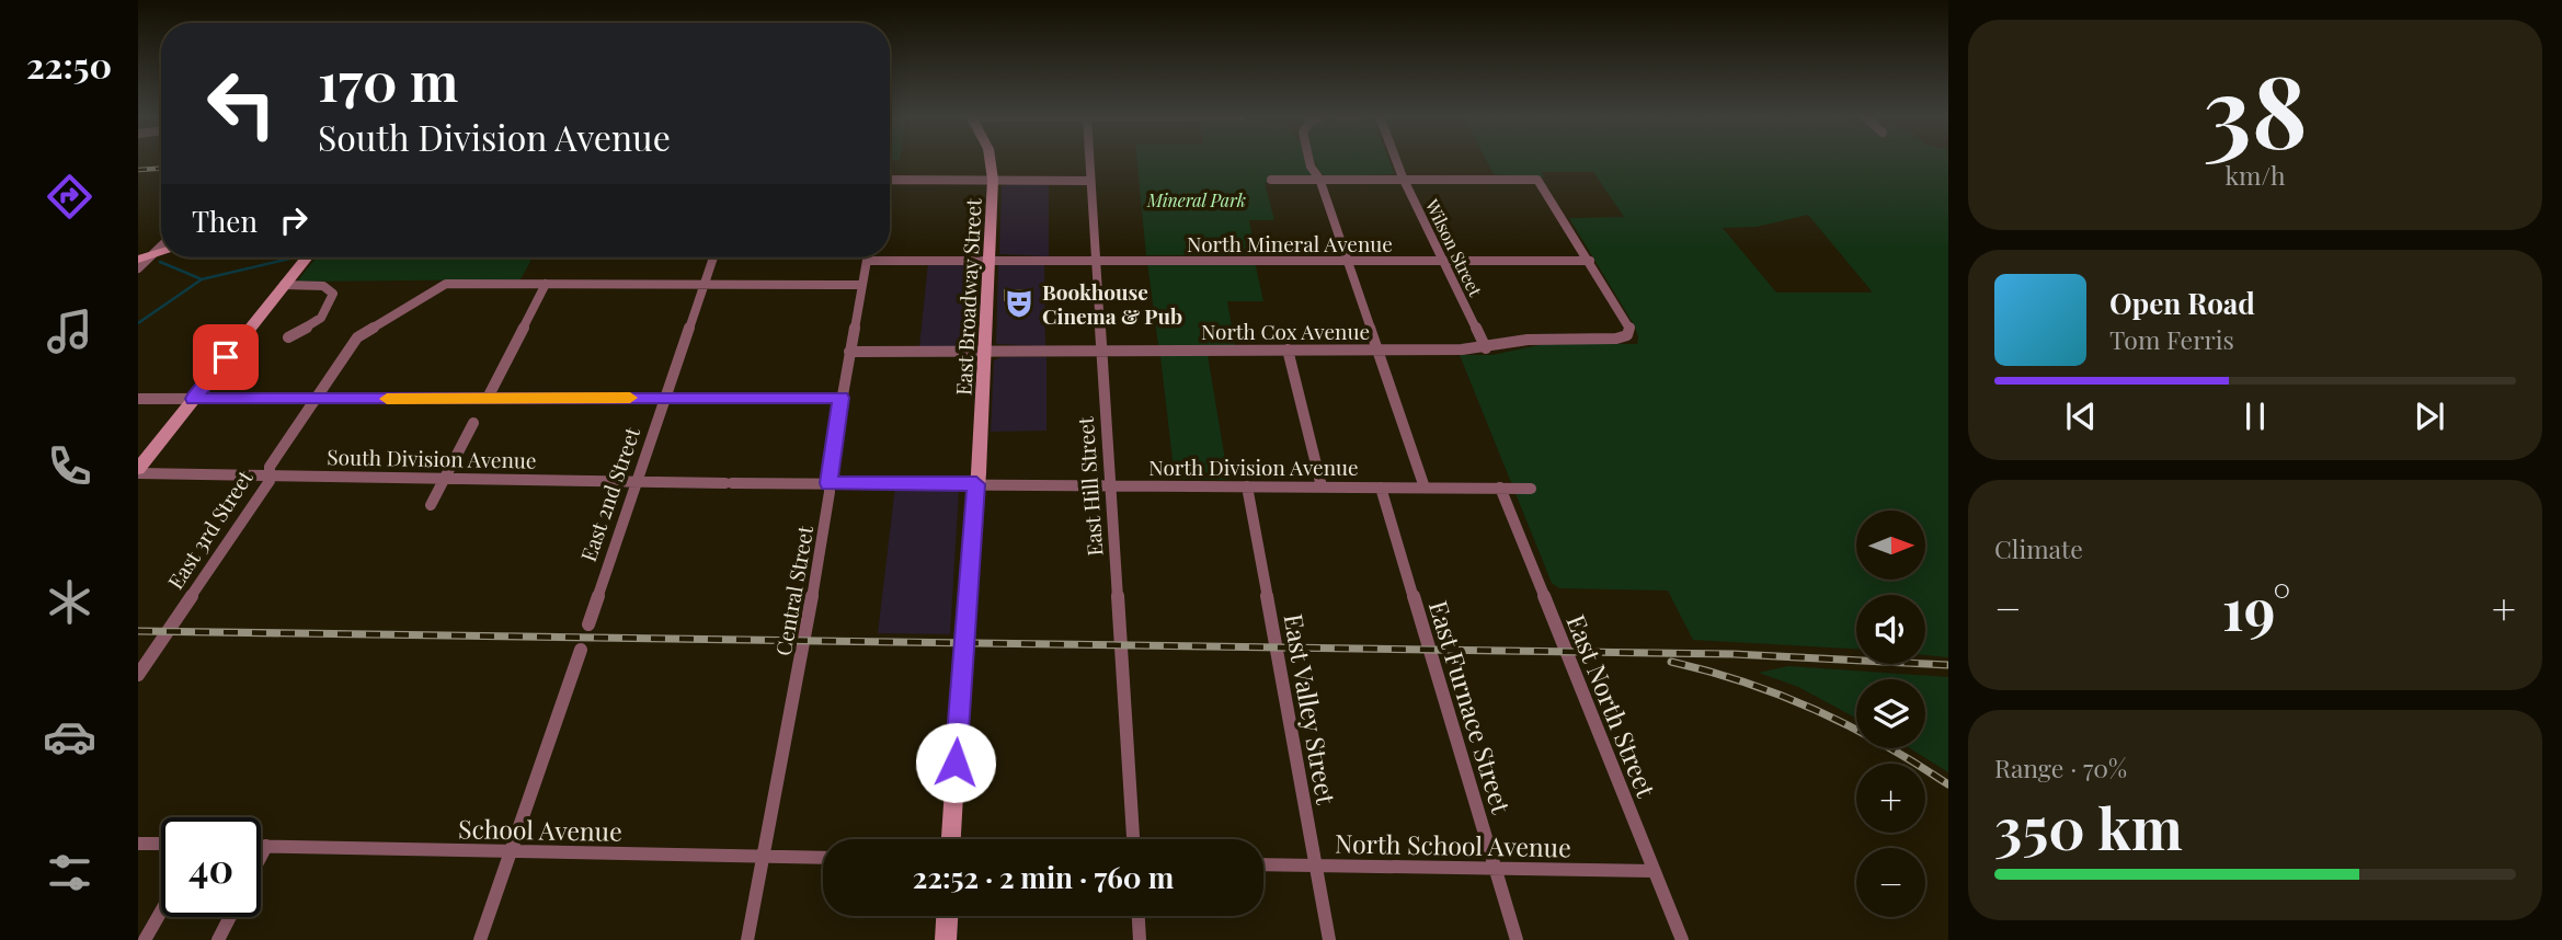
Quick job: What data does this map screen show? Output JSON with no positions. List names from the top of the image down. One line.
{"streets":{"street":["North Mineral Avenue","Wilson Street","East Broadway Street","North Cox Avenue","South Division Avenue","North Division Avenue","East Hill Street","East 2nd Street","East 3rd Street","Central Street","East North Street","East Furnace Street","East Valley Street","School Avenue","North School Avenue"]},"crossings":[["North Mineral Avenue","Wilson Street"],["North Mineral Avenue","East Broadway Street"],["North Mineral Avenue","North Cox Avenue"],["North Mineral Avenue","East Hill Street"],["Wilson Street","North Cox Avenue"],["East Broadway Street","North Cox Avenue"],["East Broadway Street","South Division Avenue"],["East Broadway Street","North Division Avenue"],["North Cox Avenue","East Hill Street"],["North Cox Avenue","Central Street"],["South Division Avenue","North Division Avenue"],["South Division Avenue","East 2nd Street"],["South Division Avenue","East 3rd Street"],["South Division Avenue","Central Street"],["North Division Avenue","East Hill Street"],["North Division Avenue","East North Street"],["North Division Avenue","East Furnace Street"],["North Division Avenue","East Valley Street"],["Central Street","School Avenue"],["East North Street","North School Avenue"],["East Furnace Street","North School Avenue"],["East Valley Street","North School Avenue"]],"parks":["Mineral Park"],"places":{"theatre":["Bookhouse Cinema & Pub"]},"north":"right","page":{"tabs":"22:50","tile":[["38","km/h"],"Climate",["Range · 70%","350 km"]],"turn":["170 m","South Division Avenue"],"then":"Then","song":["Open Road","Tom Ferris"],"map_buttons":["+","−"],"heat":["−","19°","+"],"limit":"40","trip":"22:52 · 2 min · 760 m"}}
